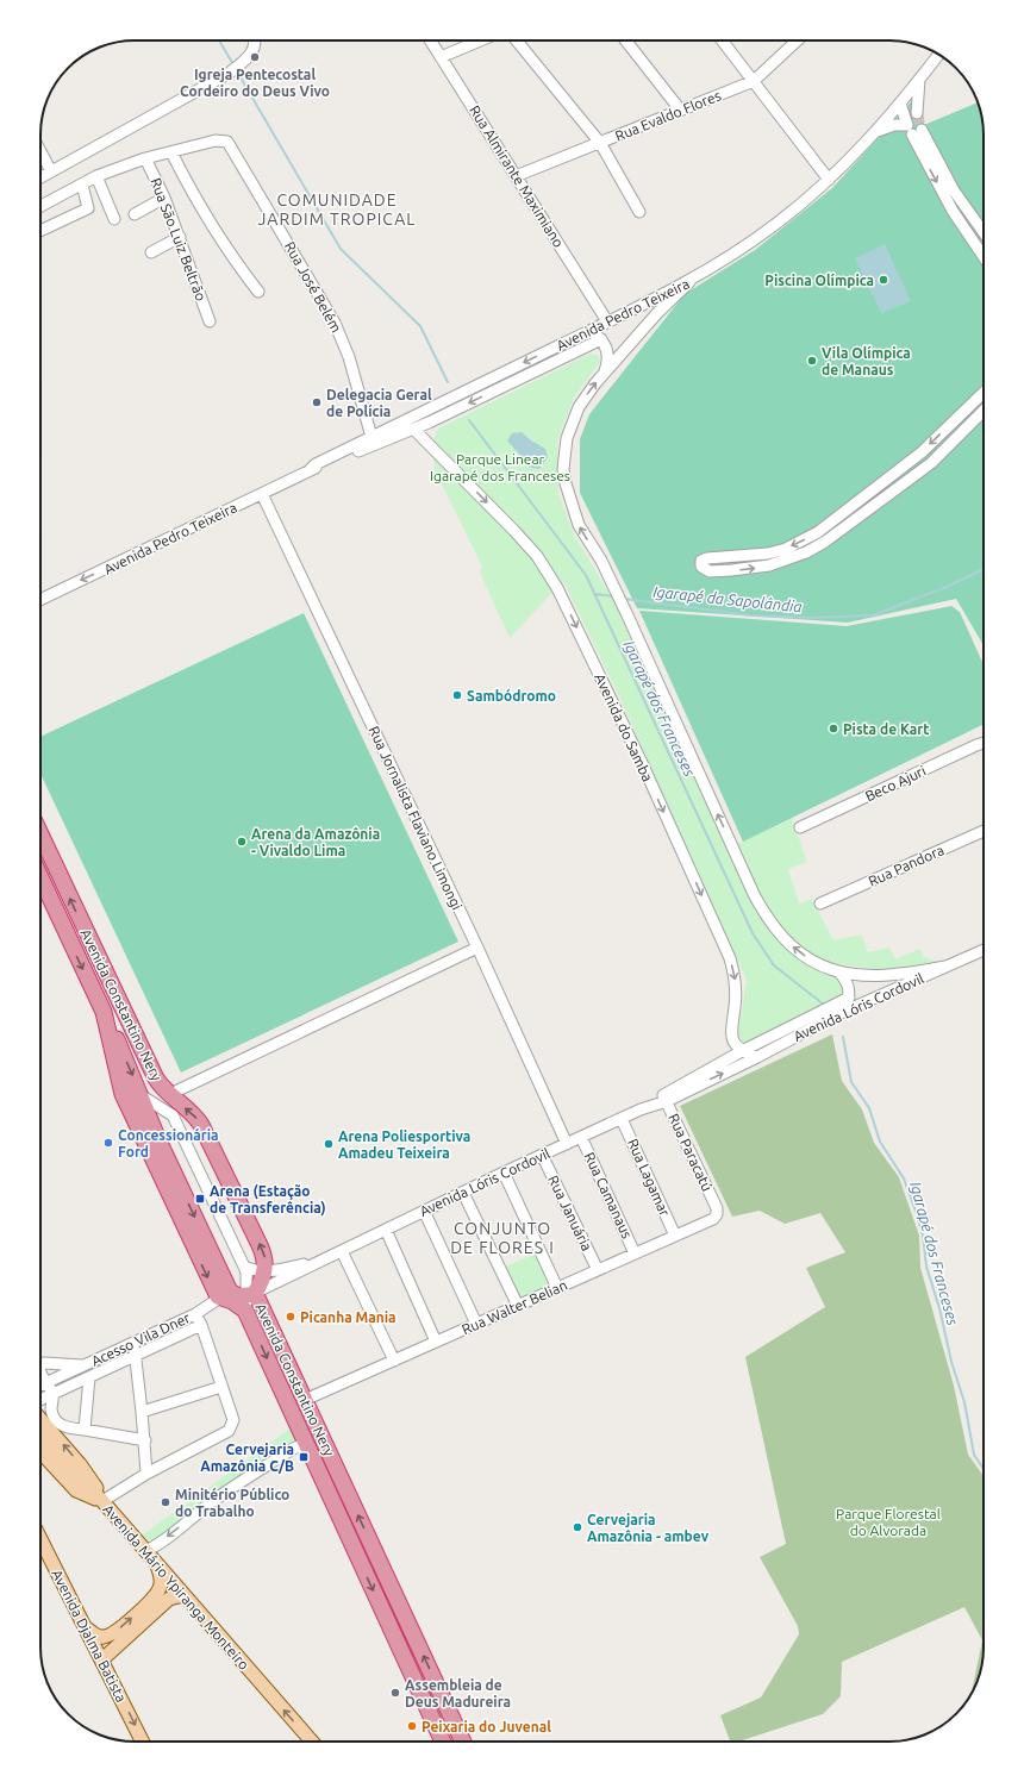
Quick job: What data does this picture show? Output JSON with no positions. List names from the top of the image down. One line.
{"streets":{"highway":["Avenida Constantino Nery"],"main road":["Avenida Mário Ypiranga Monteiro","Avenida Djalma Batista"],"street":["Rua Evaldo Flores","Rua Almirante Maximiano","Rua São Luiz Beltrão","Rua José Belém","Avenida Pedro Teixeira","Avenida do Samba","Beco Ajuri","Rua Jornalista Flaviano Limongi","Rua Pandora","Avenida Lóris Cordovil","Rua Paracatú","Rua Lagamar","Rua Camanaus","Rua Januária","Rua Walter Belian","Acesso Vila Dner"]},"crossings":[["Rua Evaldo Flores","Rua Almirante Maximiano"],["Rua Almirante Maximiano","Avenida Pedro Teixeira"],["Rua José Belém","Avenida Pedro Teixeira"],["Avenida Pedro Teixeira","Avenida do Samba"],["Avenida Pedro Teixeira","Rua Jornalista Flaviano Limongi"],["Avenida do Samba","Avenida Lóris Cordovil"],["Rua Jornalista Flaviano Limongi","Avenida Lóris Cordovil"],["Avenida Constantino Nery","Avenida Lóris Cordovil"],["Avenida Constantino Nery","Rua Walter Belian"],["Avenida Constantino Nery","Acesso Vila Dner"],["Avenida Lóris Cordovil","Rua Paracatú"],["Avenida Lóris Cordovil","Rua Lagamar"],["Avenida Lóris Cordovil","Rua Camanaus"],["Avenida Lóris Cordovil","Rua Januária"],["Rua Paracatú","Rua Walter Belian"],["Rua Lagamar","Rua Walter Belian"],["Rua Camanaus","Rua Walter Belian"],["Rua Januária","Rua Walter Belian"],["Acesso Vila Dner","Avenida Mário Ypiranga Monteiro"]],"one_way":["Avenida Pedro Teixeira","Avenida Mário Ypiranga Monteiro","Avenida Djalma Batista"],"districts":["COMUNIDADE JARDIM TROPICAL","CONJUNTO DE FLORES I"],"water":["Igarapé da Sapolândia","Igarapé dos Franceses"],"parks":["Parque Linear Igarapé dos Franceses","Parque Florestal do Alvorada"],"places":{"other":["Igreja Pentecostal Cordeiro do Deus Vivo","Piscina Olímpica","Vila Olímpica de Manaus","Delegacia Geral de Polícia","Sambódromo","Pista de Kart","Arena da Amazônia - Vivaldo Lima","Concessionária Ford","Arena Poliesportiva Amadeu Teixeira","Picanha Mania","Minitério Público do Trabalho","Cervejaria Amazônia - ambev","Assembleia de Deus Madureira","Peixaria do Juvenal"],"transit":["Arena (Estação de Transferência)","Cervejaria Amazônia C/B"]}}
